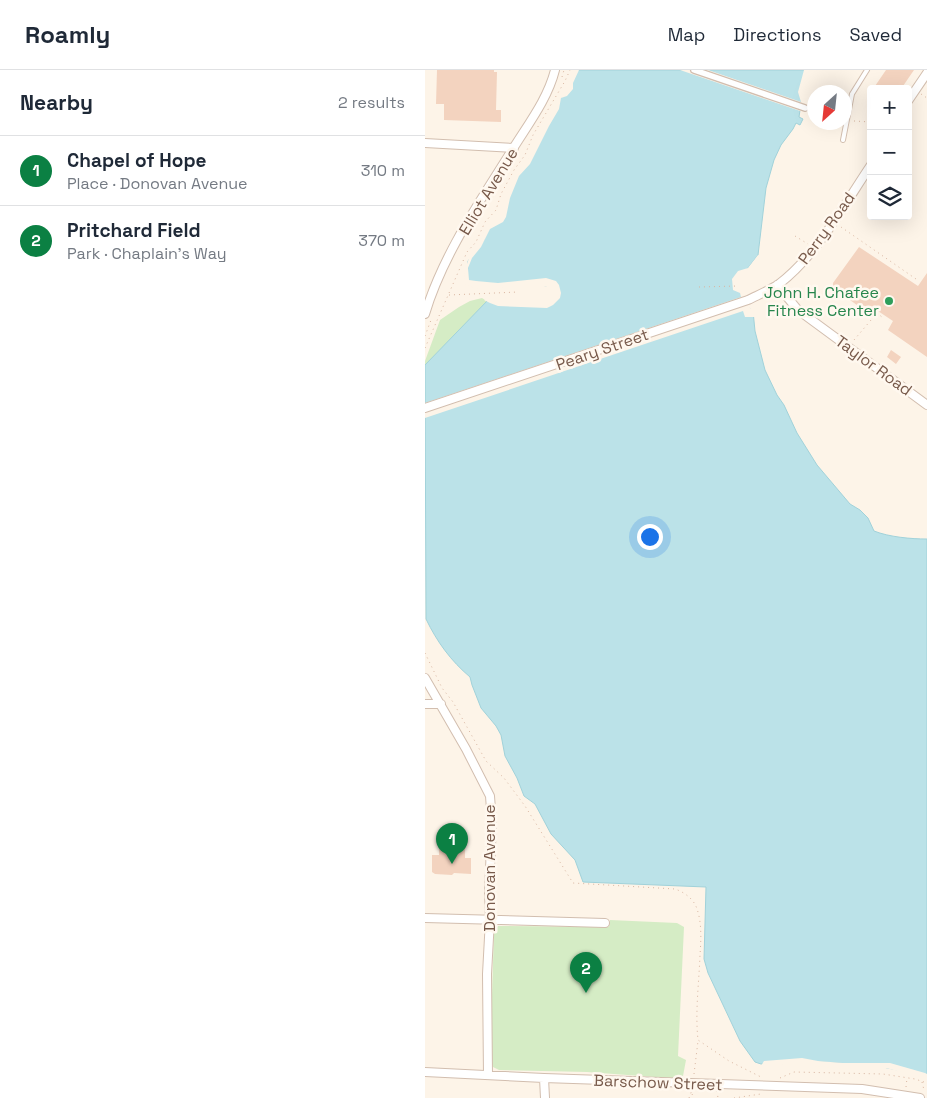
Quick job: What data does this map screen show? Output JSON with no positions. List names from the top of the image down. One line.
{"streets":{"street":["Elliot Avenue","Perry Road","Peary Street","Taylor Road","Donovan Avenue","Barschow Street"]},"crossings":[["Perry Road","Peary Street"],["Perry Road","Taylor Road"],["Peary Street","Taylor Road"],["Donovan Avenue","Barschow Street"]],"places":["John H. Chafee Fitness Center"],"north":"bottom left","page":{"header":"Roamly","nav":["Map","Directions","Saved"],"heading":["Nearby","2 results"],"map_buttons":["+","−"],"list":[{"mark":"1","name":"Chapel of Hope","note":"Place · Donovan Avenue","value":"310 m"},{"mark":"2","name":"Pritchard Field","note":"Park · Chaplain's Way","value":"370 m"}],"pins":["1","2"]}}
